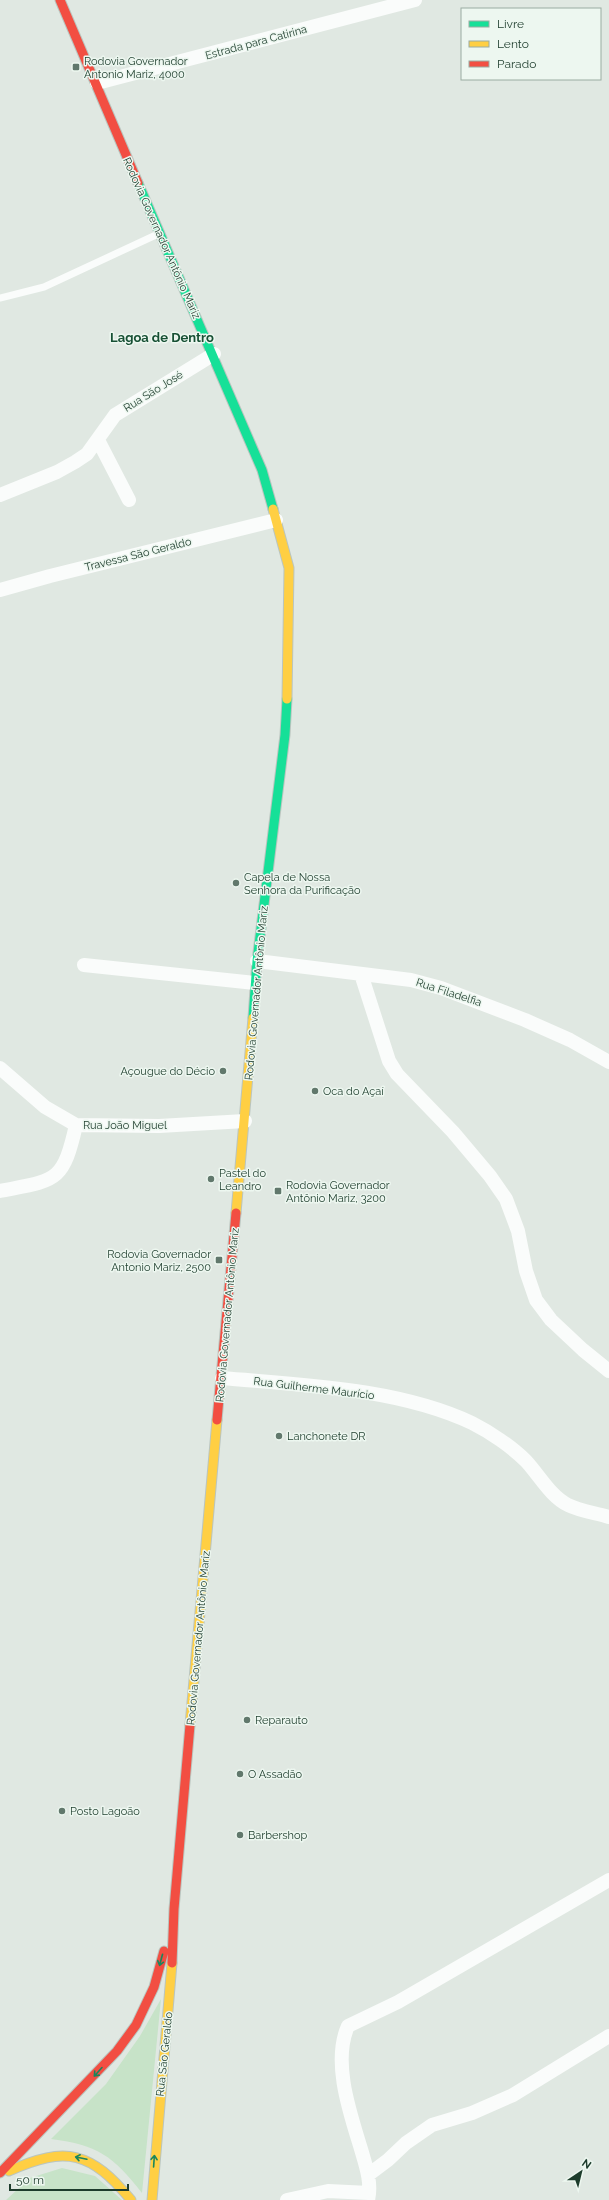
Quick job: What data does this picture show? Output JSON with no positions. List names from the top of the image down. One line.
{"streets":{"highway":["Rodovia Governador Antônio Mariz","Rua São Geraldo"],"street":["Estrada para Catirina","Rua São José","Travessa São Geraldo","Rua Filadelfia","Rua João Miguel","Rua Guilherme Maurício"]},"crossings":[["Estrada para Catirina","Rodovia Governador Antônio Mariz"],["Rodovia Governador Antônio Mariz","Rua São José"],["Rodovia Governador Antônio Mariz","Travessa São Geraldo"],["Rodovia Governador Antônio Mariz","Rua Filadelfia"],["Rodovia Governador Antônio Mariz","Rua João Miguel"],["Rodovia Governador Antônio Mariz","Rua Guilherme Maurício"],["Rodovia Governador Antônio Mariz","Rua São Geraldo"]],"one_way":["Rua São Geraldo"],"districts":["Lagoa de Dentro"],"places":{"transit":["Rodovia Governador Antonio Mariz, 4000","Rodovia Governador Antônio Mariz, 3200","Rodovia Governador Antonio Mariz, 2500"],"other":["Capela de Nossa Senhora da Purificação","Açougue do Décio","Oca do Açaí","Pastel do Leandro","Lanchonete DR","Reparauto","O Assadão","Posto Lagoão","Barbershop"]},"legend":["Livre","Lento","Parado"],"scale_bar":"50 m","north":"top right"}
